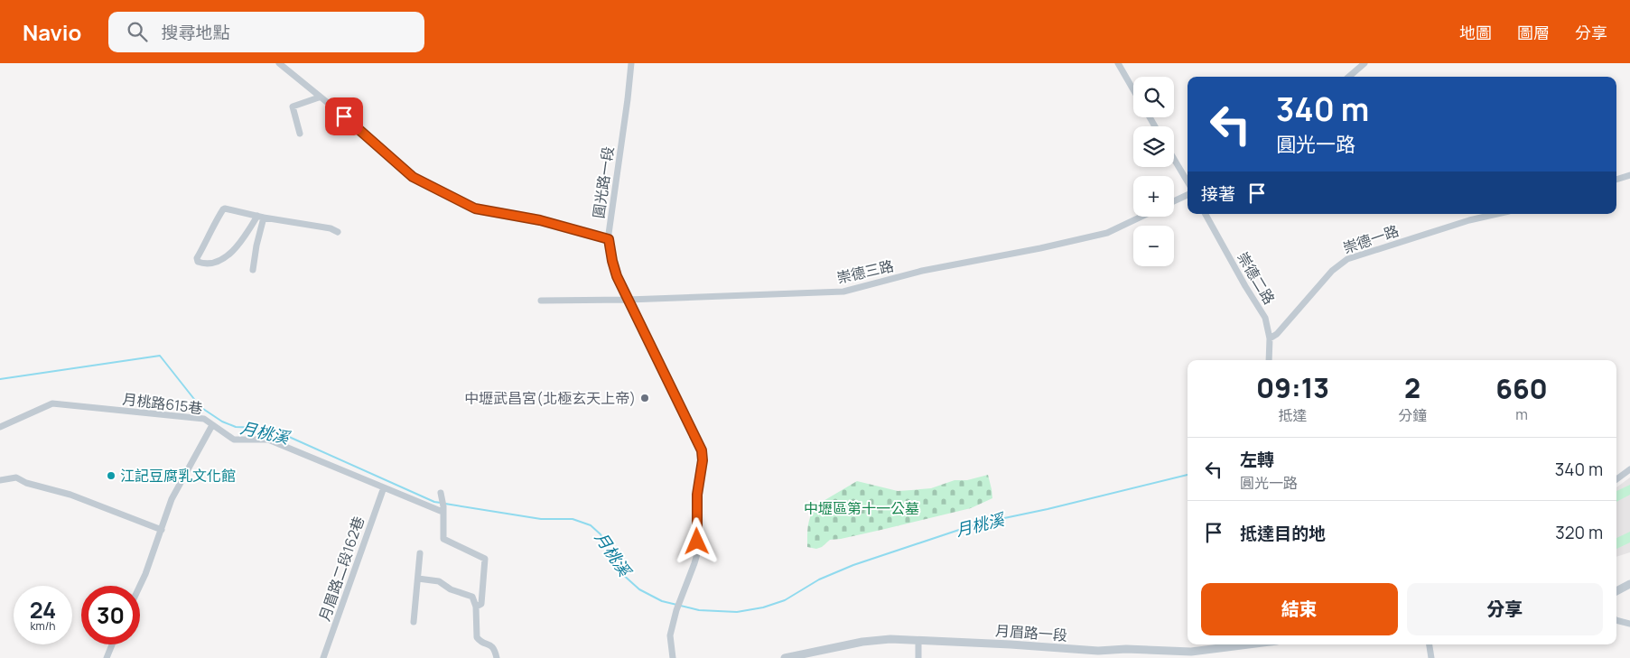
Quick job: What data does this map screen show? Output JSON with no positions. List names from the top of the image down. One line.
{"streets":{"street":["圓光路一段","崇德一路","崇德三路","崇德二路","月桃路615巷","月眉路二段162巷","月眉路一段"]},"crossings":[["圓光路一段","崇德三路"],["崇德一路","崇德二路"],["月桃路615巷","月眉路二段162巷"]],"water":["月桃溪"],"parks":["中壢區第十一公墓"],"places":["中壢武昌宮(北極玄天上帝)","江記豆腐乳文化館"],"page":{"header":"Navio","search":"搜尋地點","nav":["地圖","圖層","分享"],"map_buttons":["+","−"],"turn":["340 m","圓光一路"],"then":"接著","eta":["09:13","抵達","2","分鐘","660","m"],"list":[{"name":"左轉","note":"圓光一路","value":"340 m"},{"name":"抵達目的地","value":"320 m"}],"buttons":["結束","分享"],"speed":"24 km/h","limit":"30"}}
